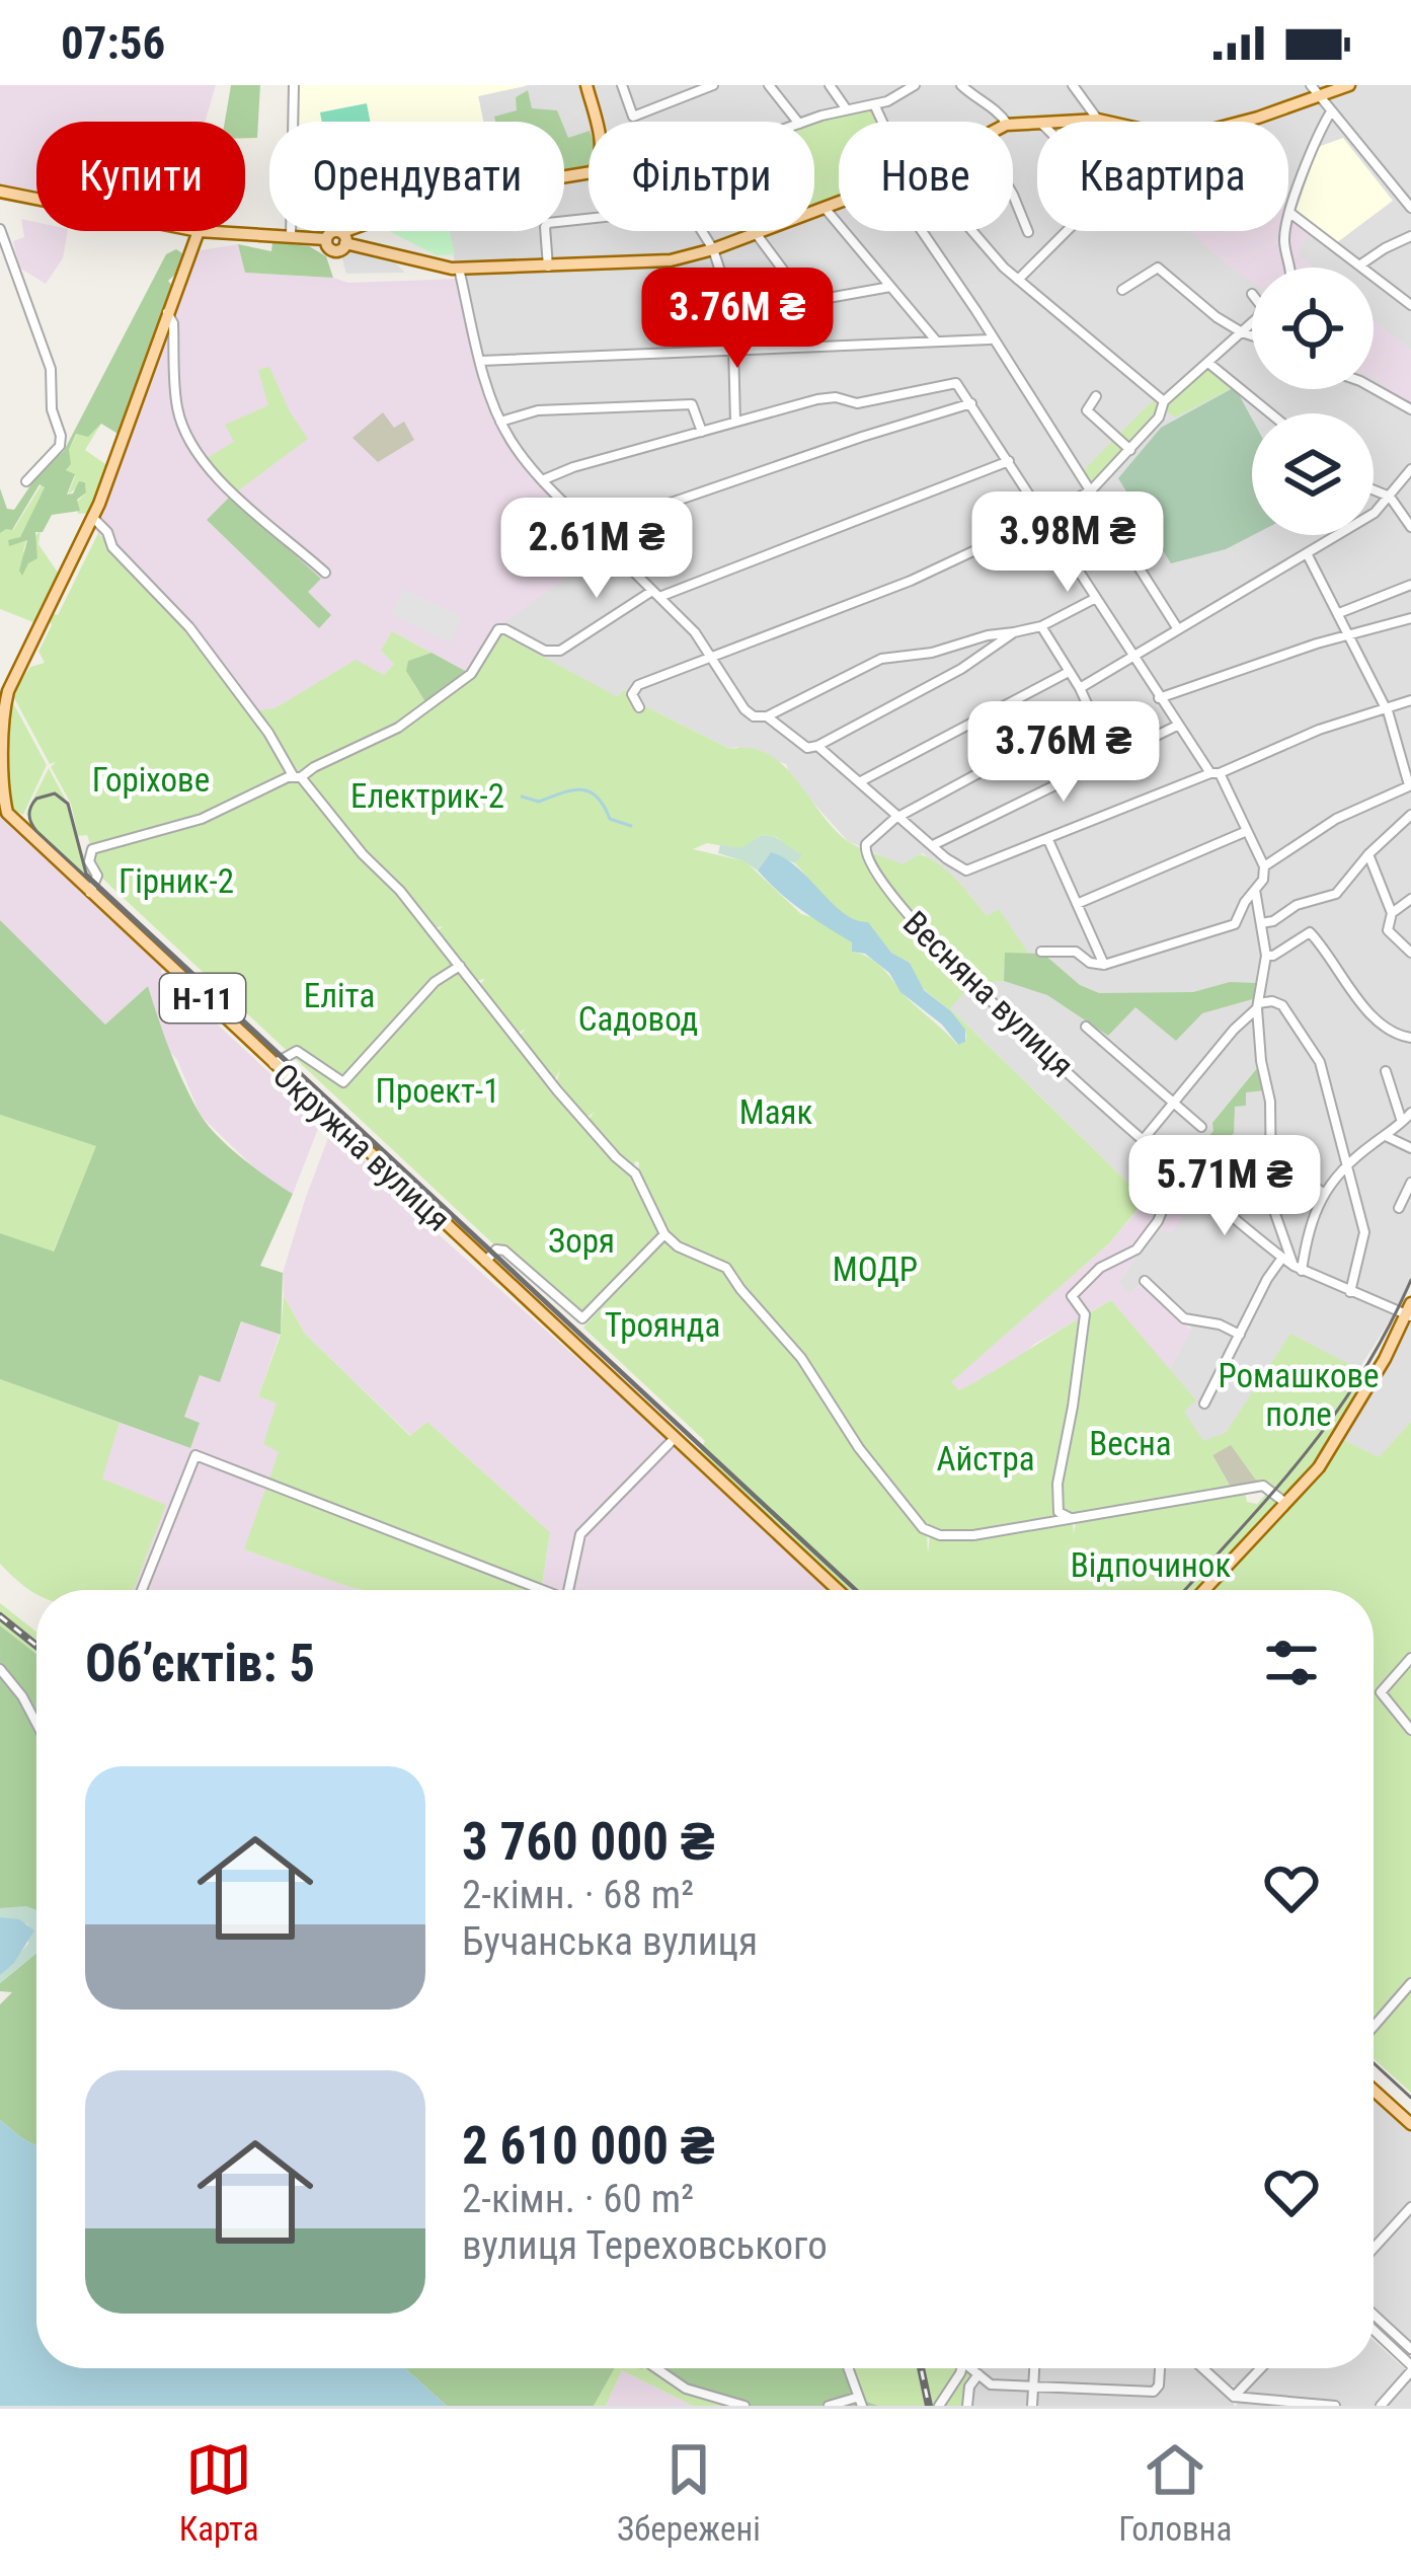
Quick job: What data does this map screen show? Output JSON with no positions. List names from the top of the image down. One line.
{"streets":{"main road":["Н-11","Окружна вулиця"],"street":["Весняна вулиця"]},"parks":["Горіхове","Електрик-2","Гірник-2","Еліта","Садовод","Проект-1","Маяк","Зоря","МОДР","Троянда","Ромашкове поле","Весна","Айстра","Відпочинок"],"page":{"status":"07:56","chip":["Купити","Орендувати","Фільтри","Нове","Квартира"],"price":["3.76M ₴","3.98M ₴","2.61M ₴","3.76M ₴","5.71M ₴"],"heading":"Об’єктів: 5","list":[{"name":"3 760 000 ₴","note":"2-кімн. · 68 m² · Бучанська вулиця"},{"name":"2 610 000 ₴","note":"2-кімн. · 60 m² · вулиця Тереховського"}],"tabs":["Карта","Збережені","Головна"]}}
